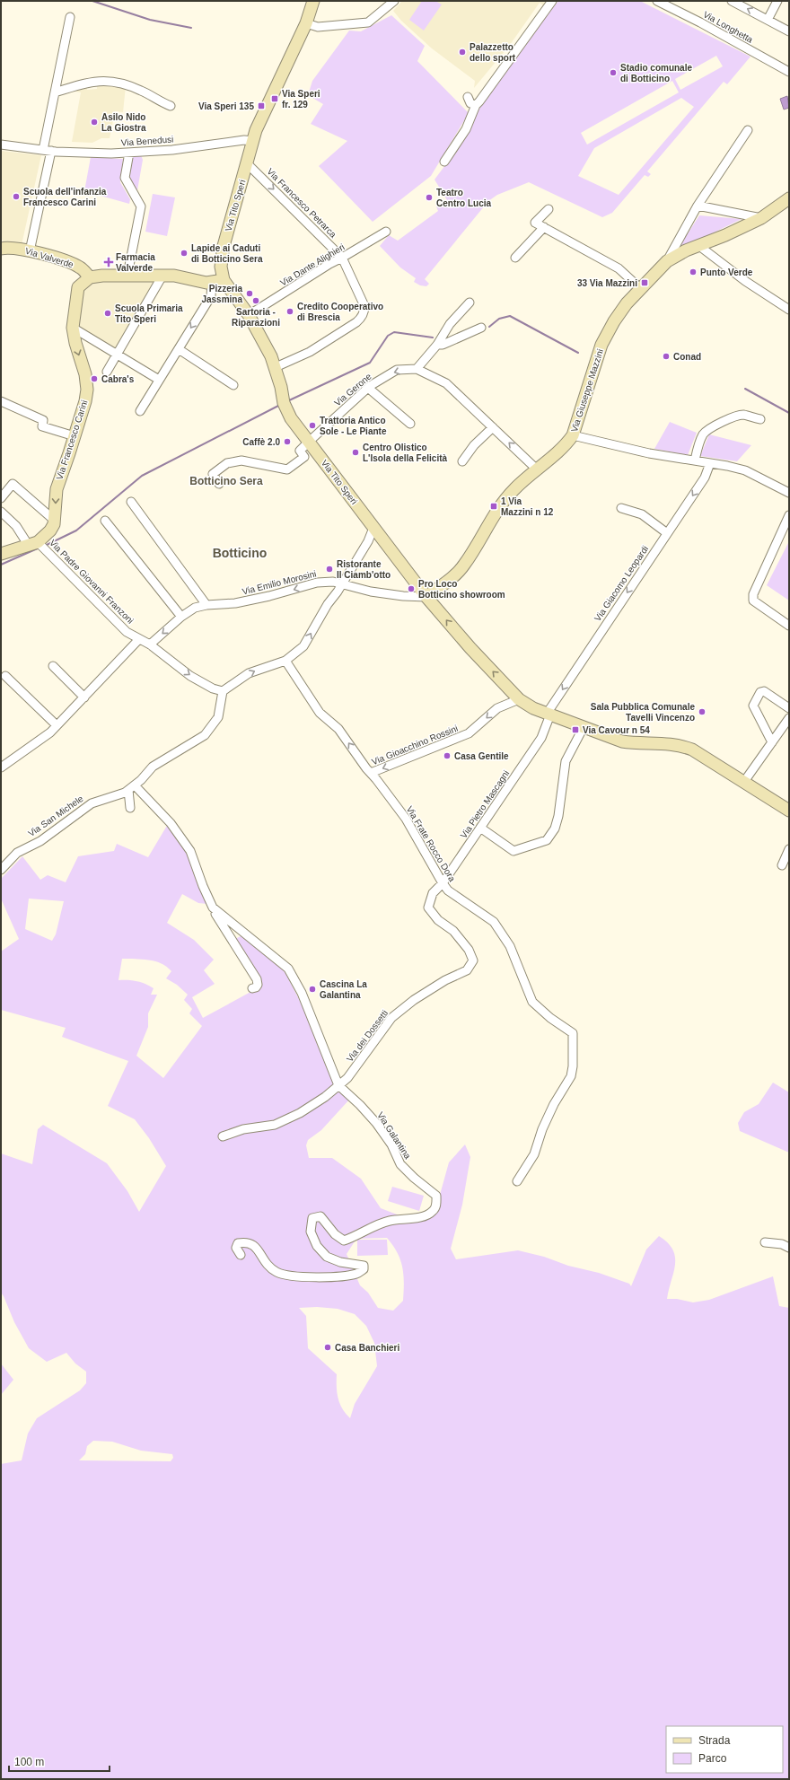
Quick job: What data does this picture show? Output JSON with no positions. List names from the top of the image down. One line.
{"streets":{"street":["Via Longhetta","Via Benedusi","Via Francesco Petrarca","Via Tito Speri","Via Valverde","Via Dante Alighieri","Via Gerone","Via Giuseppe Mazzini","Via Francesco Carini","Via Padre Giovanni Franzoni","Via Emilio Morosini","Via Giacomo Leopardi","Via Gioacchino Rossini","Via Pietro Mascagni","Via San Michele","Via Frate Rocco Dora","Via dei Dossetti","Via Galantina"]},"crossings":[["Via Benedusi","Via Tito Speri"],["Via Francesco Petrarca","Via Tito Speri"],["Via Francesco Petrarca","Via Dante Alighieri"],["Via Tito Speri","Via Dante Alighieri"],["Via Tito Speri","Via Gerone"],["Via Tito Speri","Via Giuseppe Mazzini"],["Via Tito Speri","Via Emilio Morosini"],["Via Tito Speri","Via Giacomo Leopardi"],["Via Tito Speri","Via Gioacchino Rossini"],["Via Tito Speri","Via Pietro Mascagni"],["Via Valverde","Via Francesco Carini"],["Via Gerone","Via Giuseppe Mazzini"],["Via Giuseppe Mazzini","Via Emilio Morosini"],["Via Padre Giovanni Franzoni","Via Emilio Morosini"],["Via Padre Giovanni Franzoni","Via San Michele"],["Via Giacomo Leopardi","Via Pietro Mascagni"],["Via Gioacchino Rossini","Via Frate Rocco Dora"],["Via Pietro Mascagni","Via Frate Rocco Dora"],["Via Pietro Mascagni","Via dei Dossetti"],["Via San Michele","Via Galantina"],["Via Frate Rocco Dora","Via dei Dossetti"],["Via dei Dossetti","Via Galantina"]],"one_way":["Via Francesco Petrarca","Via Emilio Morosini","Via Giacomo Leopardi","Via Gioacchino Rossini"],"districts":["Botticino Sera","Botticino"],"places":{"other":["Palazzetto dello sport","Stadio comunale di Botticino","Asilo Nido La Giostra","Scuola dell'infanzia Francesco Carini","Teatro Centro Lucia","Lapide ai Caduti di Botticino Sera","Punto Verde","Pizzeria Jassmina","Sartoria - Riparazioni","Credito Cooperativo di Brescia","Scuola Primaria Tito Speri","Conad","Cabra's","Trattoria Antico Sole - Le Piante","Caffè 2.0","Centro Olistico L'Isola della Felicità","Ristorante Il Ciamb'otto","Pro Loco Botticino showroom","Sala Pubblica Comunale Tavelli Vincenzo","Casa Gentile","Cascina La Galantina","Casa Banchieri"],"transit":["Via Speri fr. 129","Via Speri 135","33 Via Mazzini","1 Via Mazzini n 12","Via Cavour n 54"],"health":["Farmacia Valverde"]},"legend":["Strada","Parco"],"scale_bar":"100 m"}
